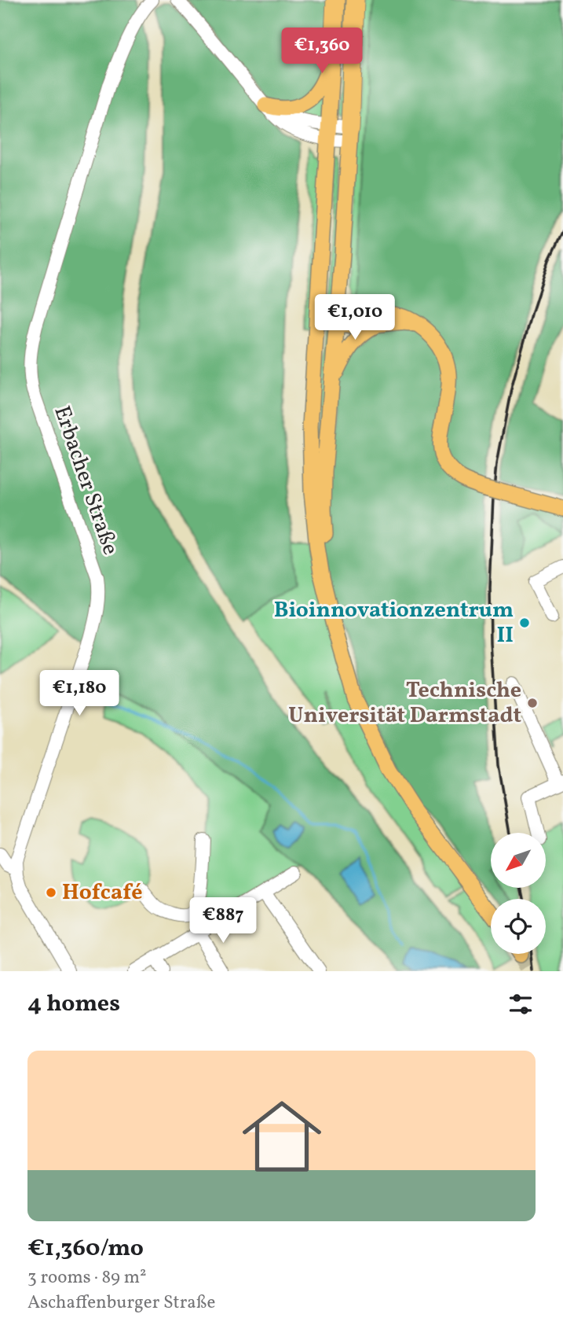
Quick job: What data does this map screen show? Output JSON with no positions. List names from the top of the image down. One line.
{"streets":{"street":["Erbacher Straße"]},"places":["Bioinnovationzentrum II","Technische Universität Darmstadt","Hofcafé"],"north":"bottom left","page":{"price":["€1,360","€1,010","€1,180","€887"],"heading":"4 homes","list":[{"name":"€1,360/mo","note":"3 rooms · 89 m² · Aschaffenburger Straße"}]}}
